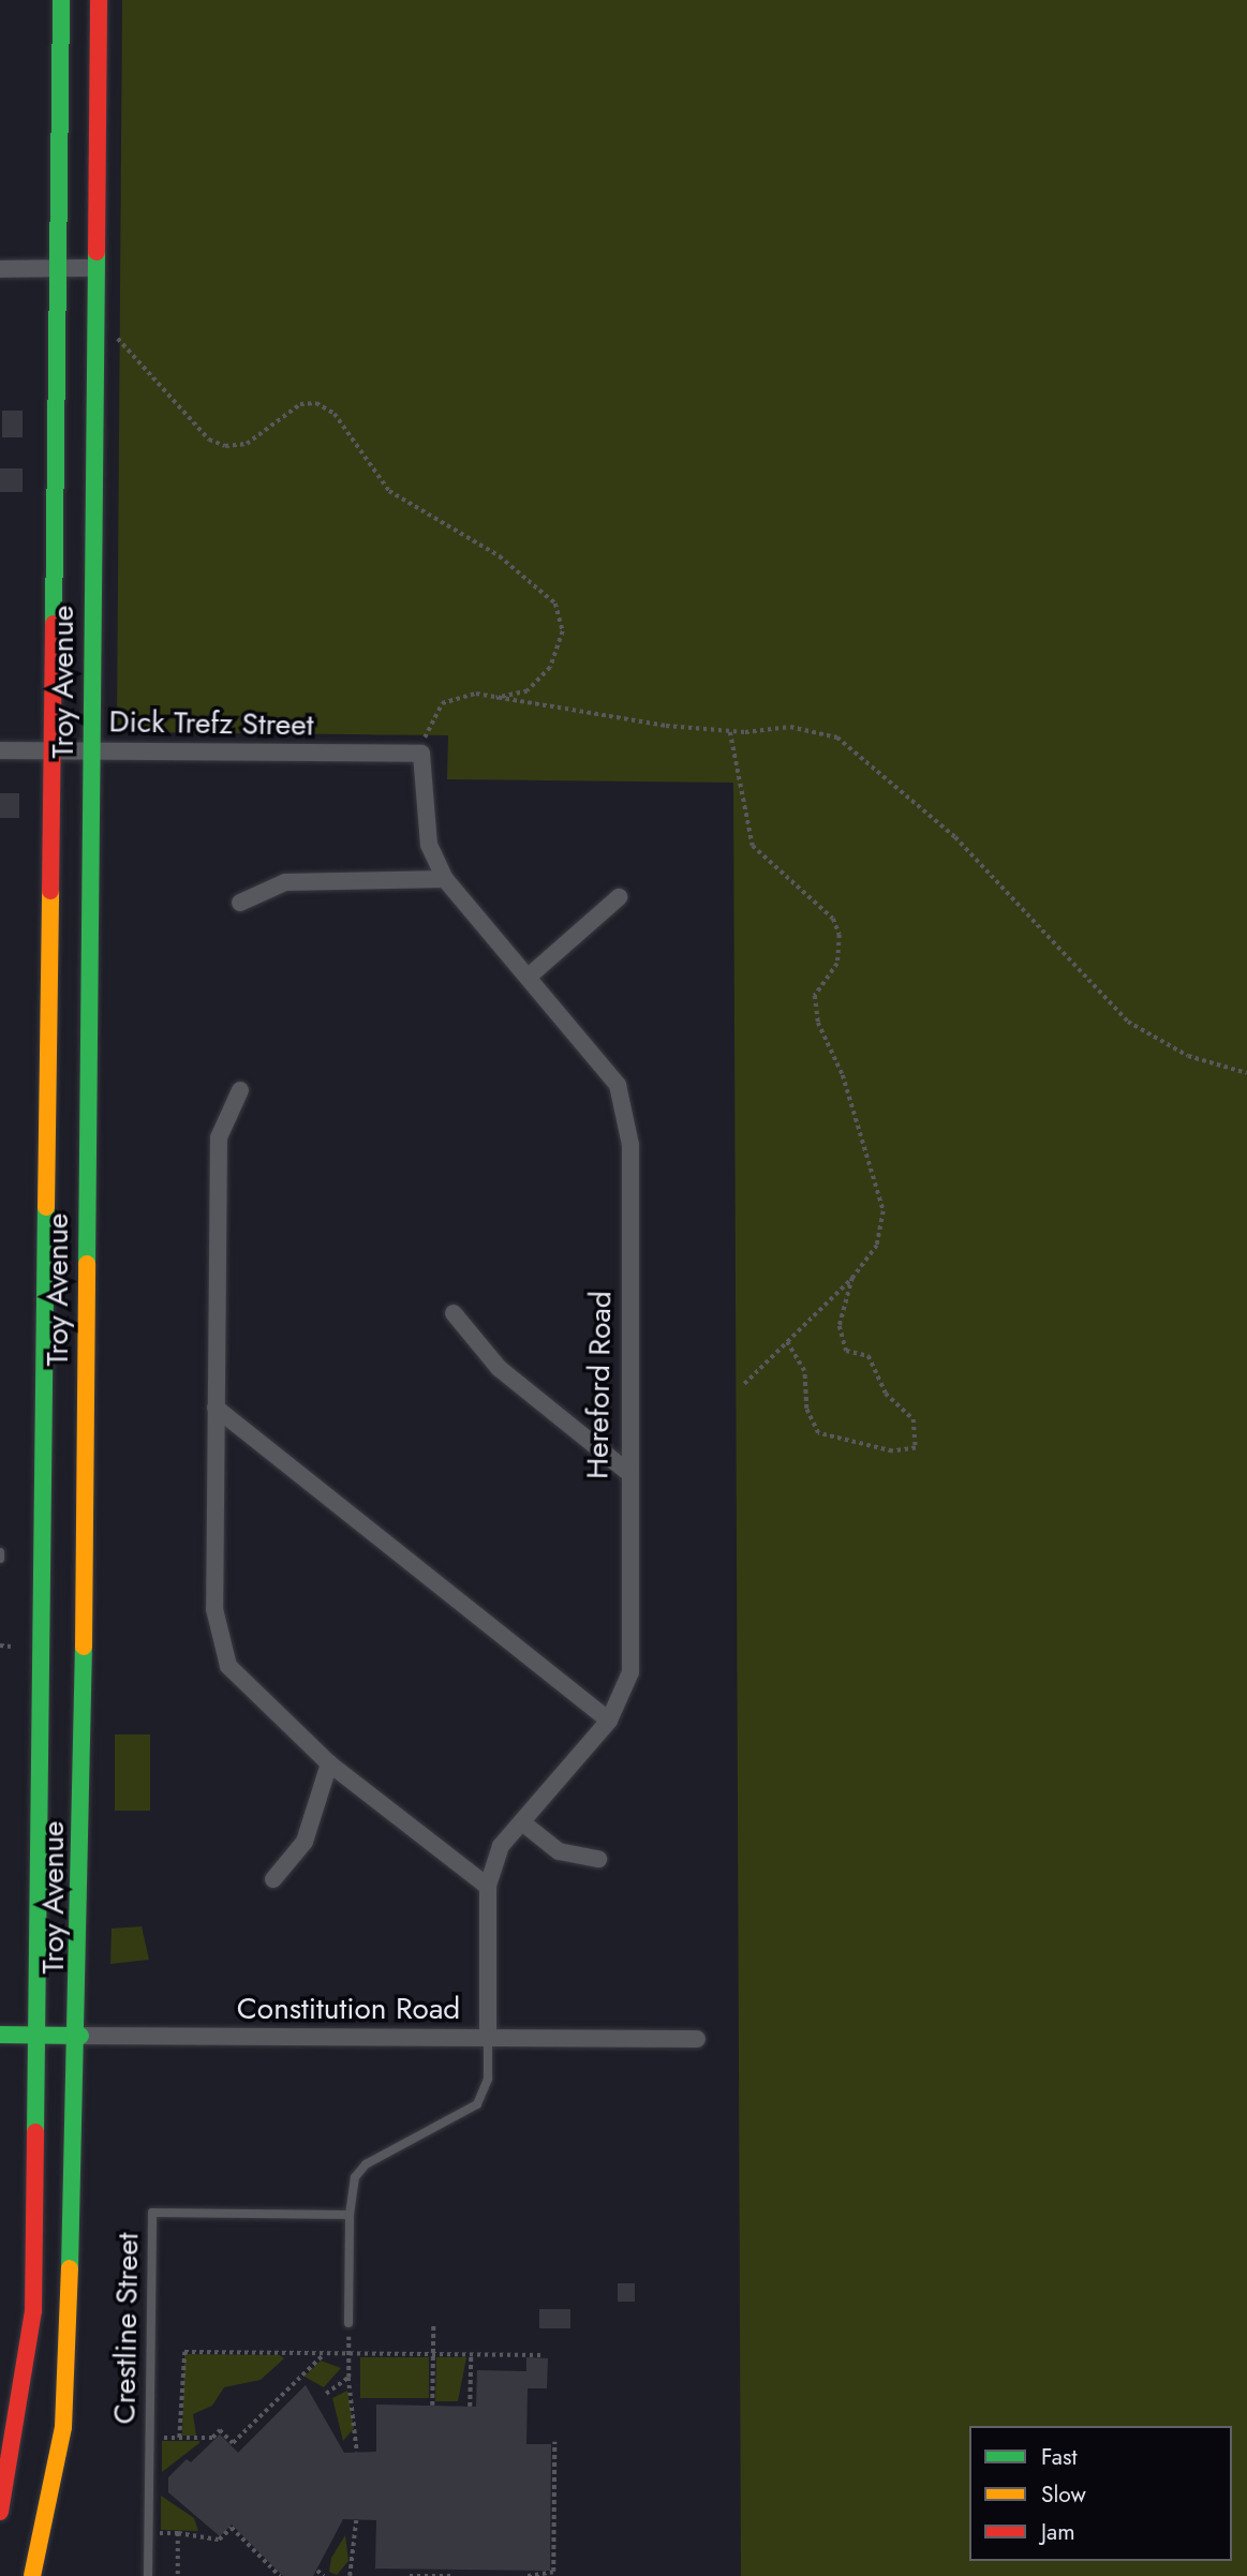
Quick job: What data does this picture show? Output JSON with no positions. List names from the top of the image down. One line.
{"streets":{"main road":["Troy Avenue","Constitution Road"],"street":["Dick Trefz Street","Hereford Road"],"lane":["Crestline Street"]},"crossings":[["Troy Avenue","Dick Trefz Street"],["Troy Avenue","Constitution Road"],["Dick Trefz Street","Hereford Road"],["Hereford Road","Constitution Road"]],"legend":["Fast","Slow","Jam"]}
